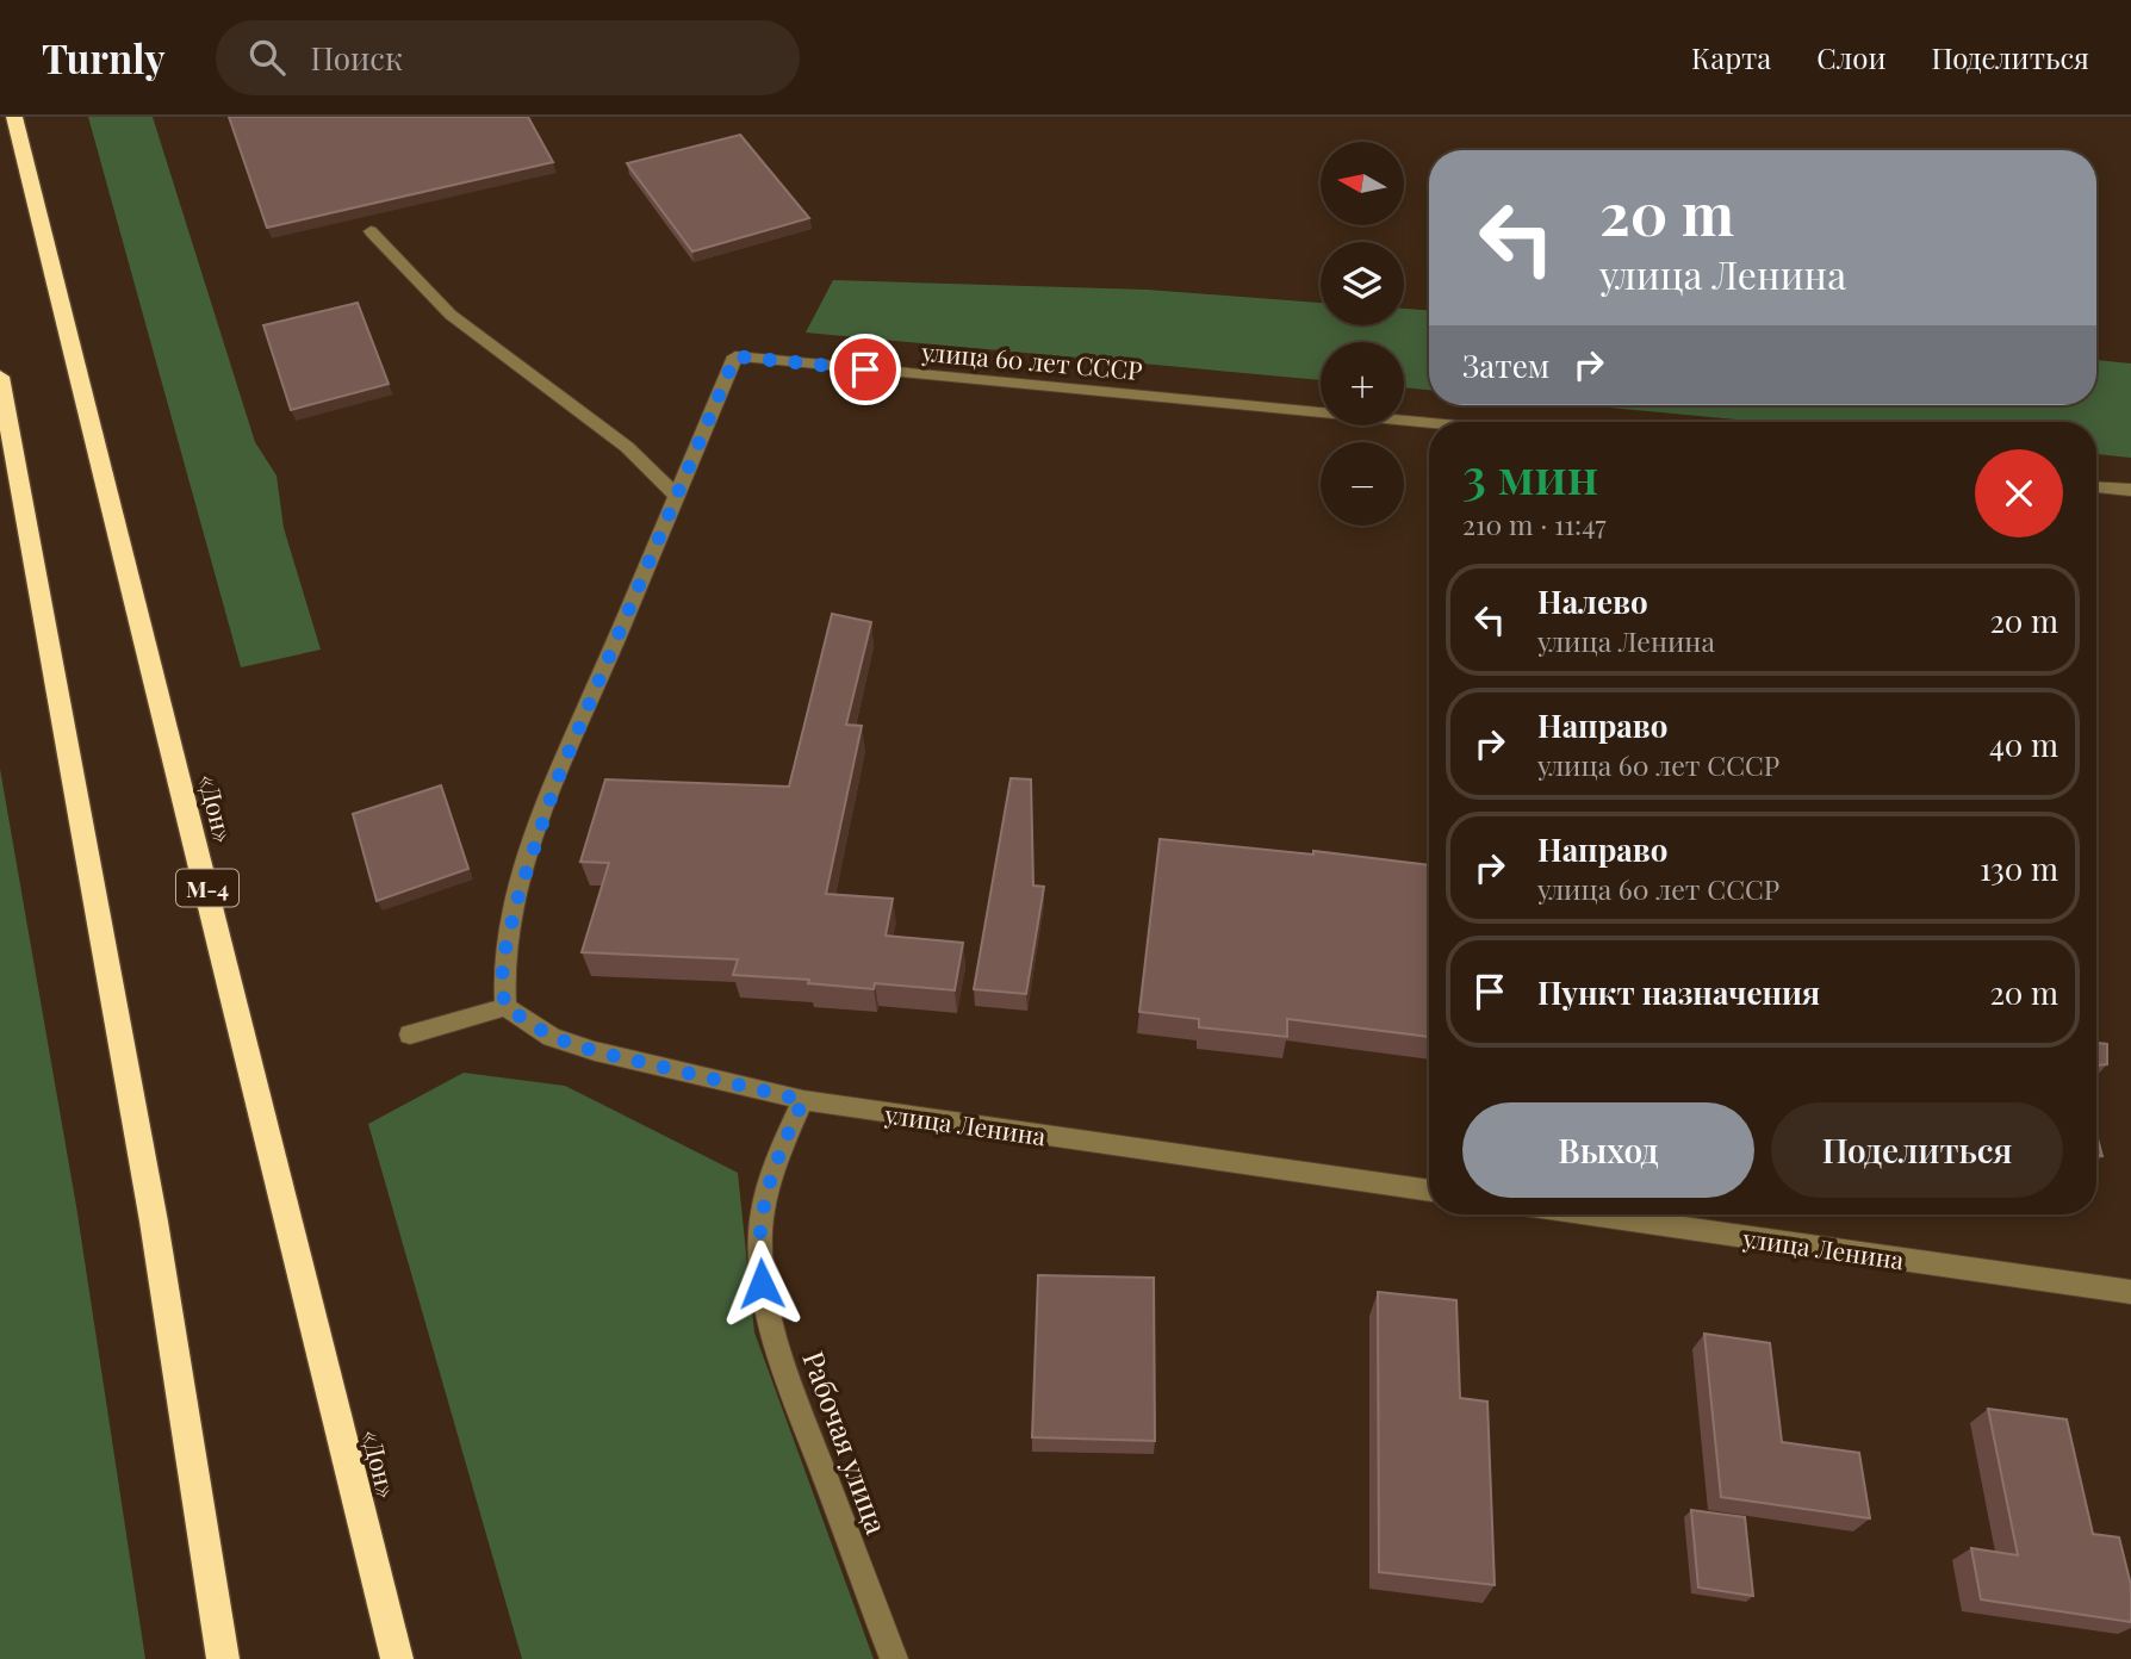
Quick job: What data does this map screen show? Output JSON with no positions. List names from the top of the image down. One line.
{"streets":{"highway":["«Дон»","М-4"],"street":["улица 60 лет СССР","улица Ленина","Рабочая улица"]},"crossings":[["улица 60 лет СССР","улица Ленина"],["улица Ленина","Рабочая улица"]],"north":"left","page":{"header":"Turnly","search":"Поиск","nav":["Карта","Слои","Поделиться"],"map_buttons":["+","−"],"turn":["20 m","улица Ленина"],"then":"Затем","heading":["3 мин","210 m · 11:47"],"list":[{"name":"Налево","note":"улица Ленина","value":"20 m"},{"name":"Направо","note":"улица 60 лет СССР","value":"40 m"},{"name":"Направо","note":"улица 60 лет СССР","value":"130 m"},{"name":"Пункт назначения","value":"20 m"}],"buttons":["Выход","Поделиться"]}}
